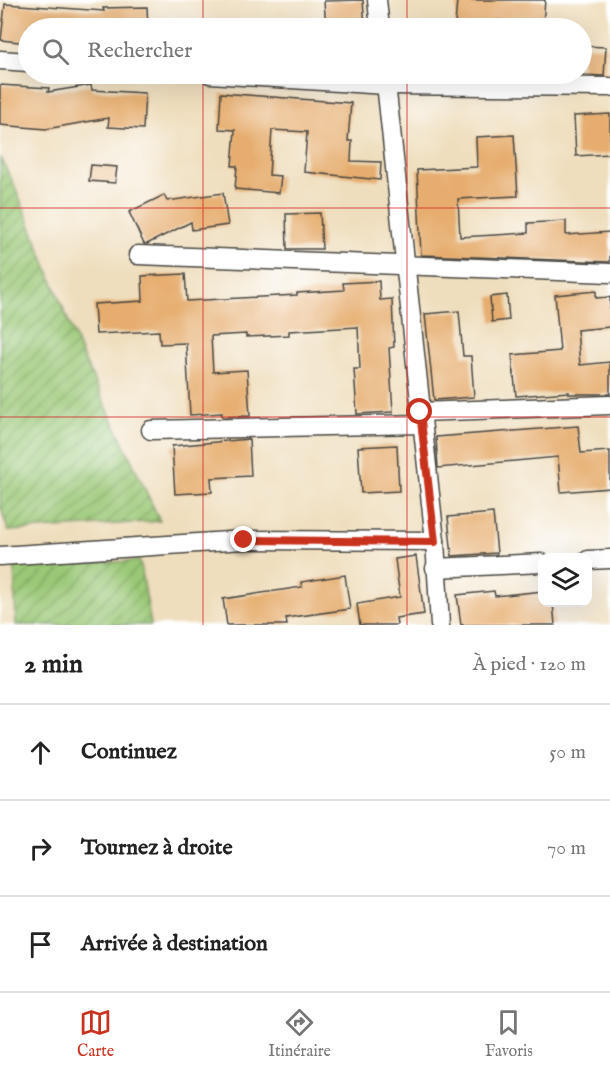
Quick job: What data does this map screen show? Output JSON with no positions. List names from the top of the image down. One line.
{"page":{"search":"Rechercher","heading":["2 min","À pied · 120 m"],"list":[["Continuez","50 m"],["Tournez à droite","70 m"],"Arrivée à destination"],"nav":["Carte","Itinéraire","Favoris"]}}
